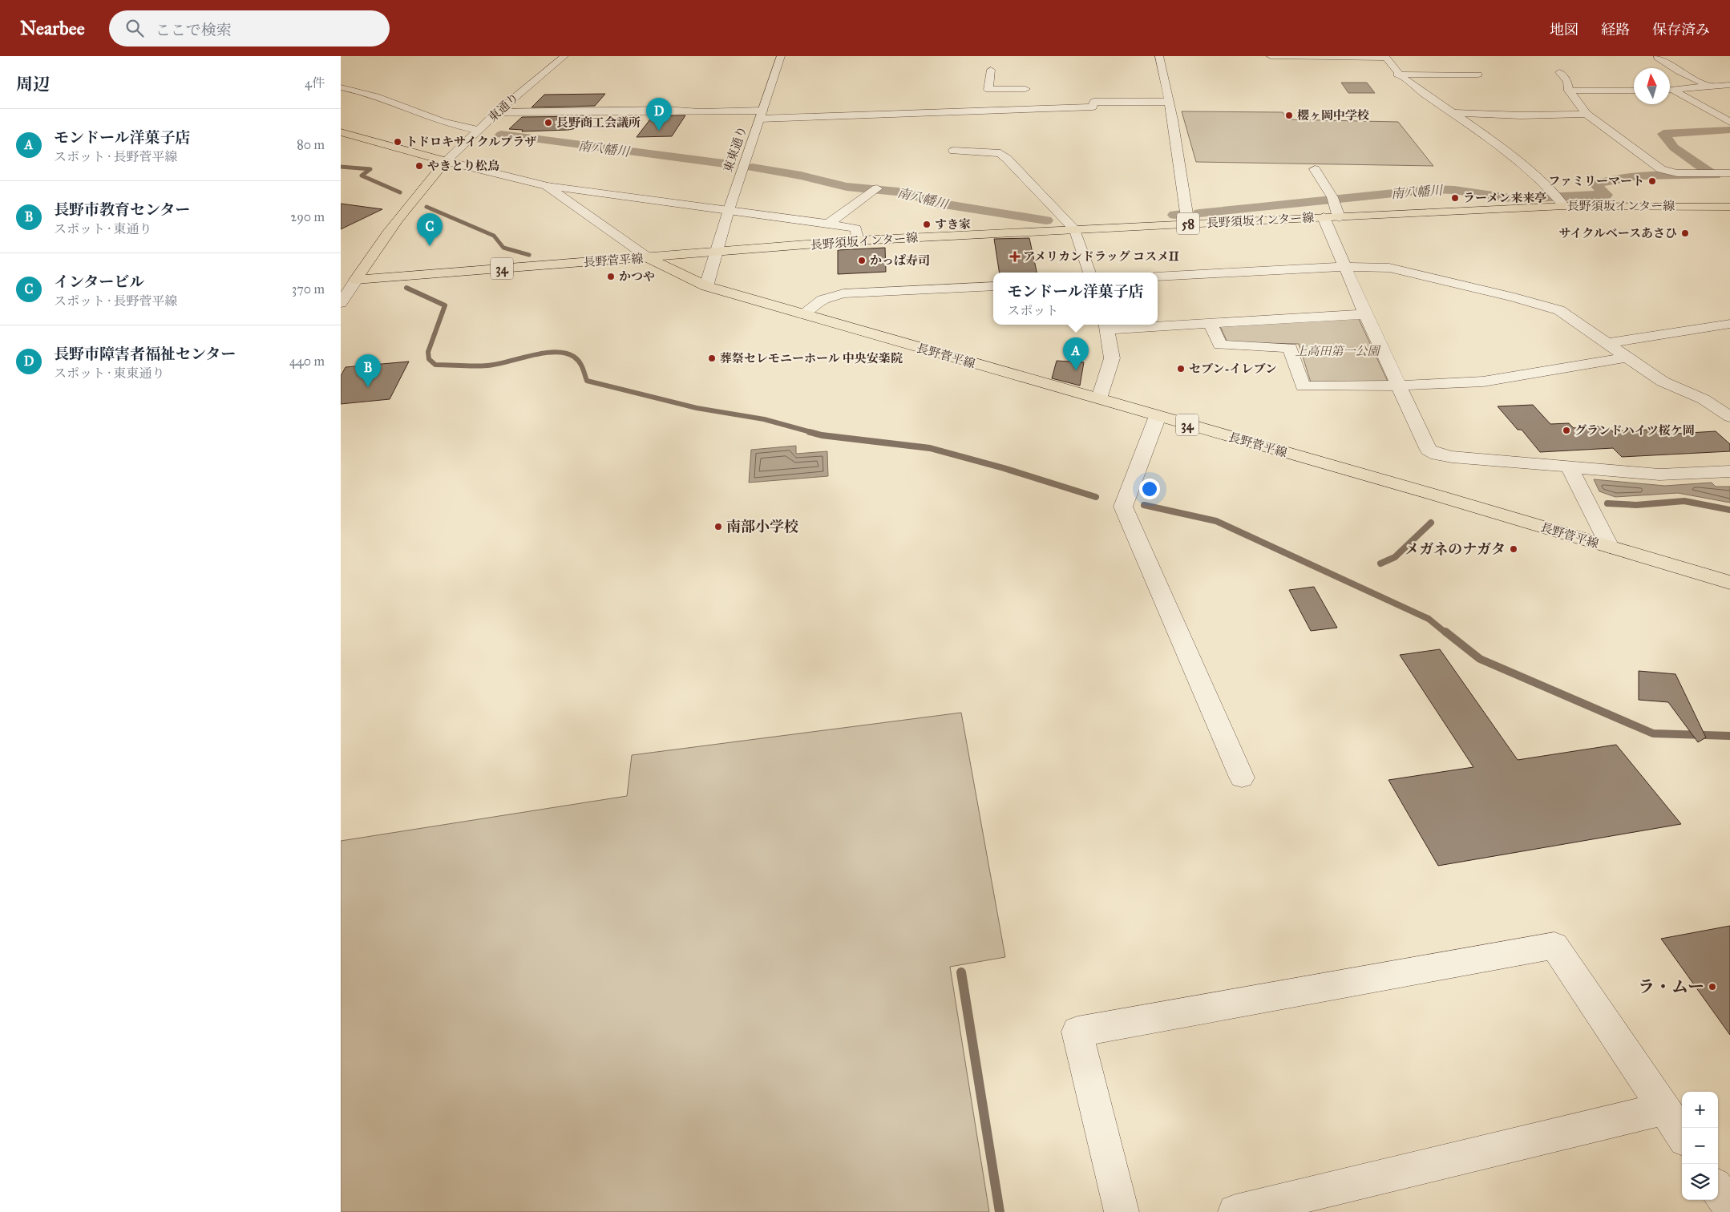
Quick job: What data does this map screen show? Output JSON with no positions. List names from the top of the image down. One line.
{"streets":{"main road":["長野須坂インター線","58","長野菅平線","34"],"street":["東通り","東東通り"]},"crossings":[["東東通り","長野須坂インター線"],["東東通り","長野菅平線"],["長野須坂インター線","長野菅平線"]],"water":["南八幡川"],"parks":["上高田第一公園"],"places":{"other":["櫻ヶ岡中学校","長野商工会議所","トドロキサイクルプラザ","やきとり松鳥","ファミリーマート","ラーメン来来亭","すき家","サイクルベースあさひ","かっぱ寿司","かつや","葬祭セレモニーホール 中央安楽院","セブン-イレブン","グランドハイツ桜ケ岡","南部小学校","メガネのナガタ","ラ・ムー"],"health":["アメリカンドラッグ コスメII"]},"north":"top","page":{"header":"Nearbee","search":"ここで検索","nav":["地図","経路","保存済み"],"heading":["周辺","4件"],"pins":["D","C","A","B"],"list":[{"mark":"A","name":"モンドール洋菓子店","note":"スポット · 長野菅平線","value":"80 m"},{"mark":"B","name":"長野市教育センター","note":"スポット · 東通り","value":"290 m"},{"mark":"C","name":"インタービル","note":"スポット · 長野菅平線","value":"370 m"},{"mark":"D","name":"長野市障害者福祉センター","note":"スポット · 東東通り","value":"440 m"}],"popup":["モンドール洋菓子店","スポット"],"map_buttons":["+","−"]}}
